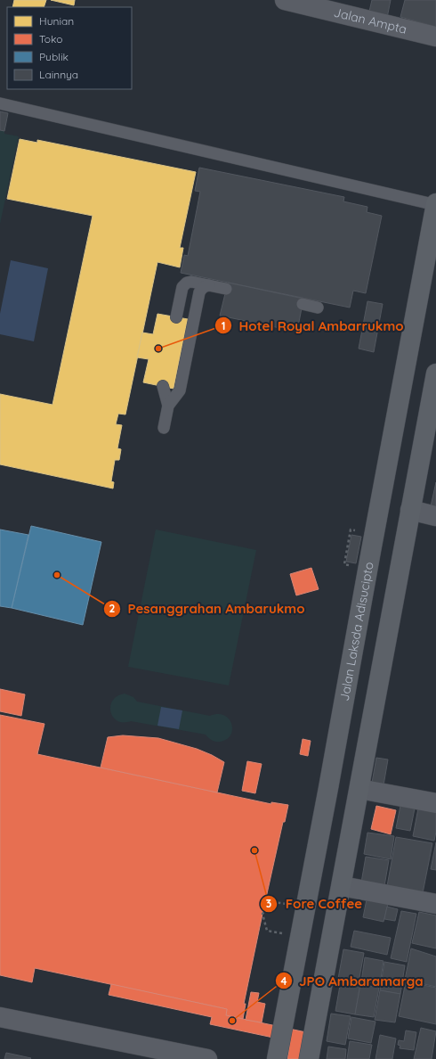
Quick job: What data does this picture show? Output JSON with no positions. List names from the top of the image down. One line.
{"streets":{"main road":["Jalan Laksda Adisucipto"],"street":["Jalan Ampta"]},"places":["Hotel Royal Ambarrukmo","Pesanggrahan Ambarukmo","Fore Coffee","JPO Ambaramarga"],"legend":["Hunian","Toko","Publik","Lainnya"]}
